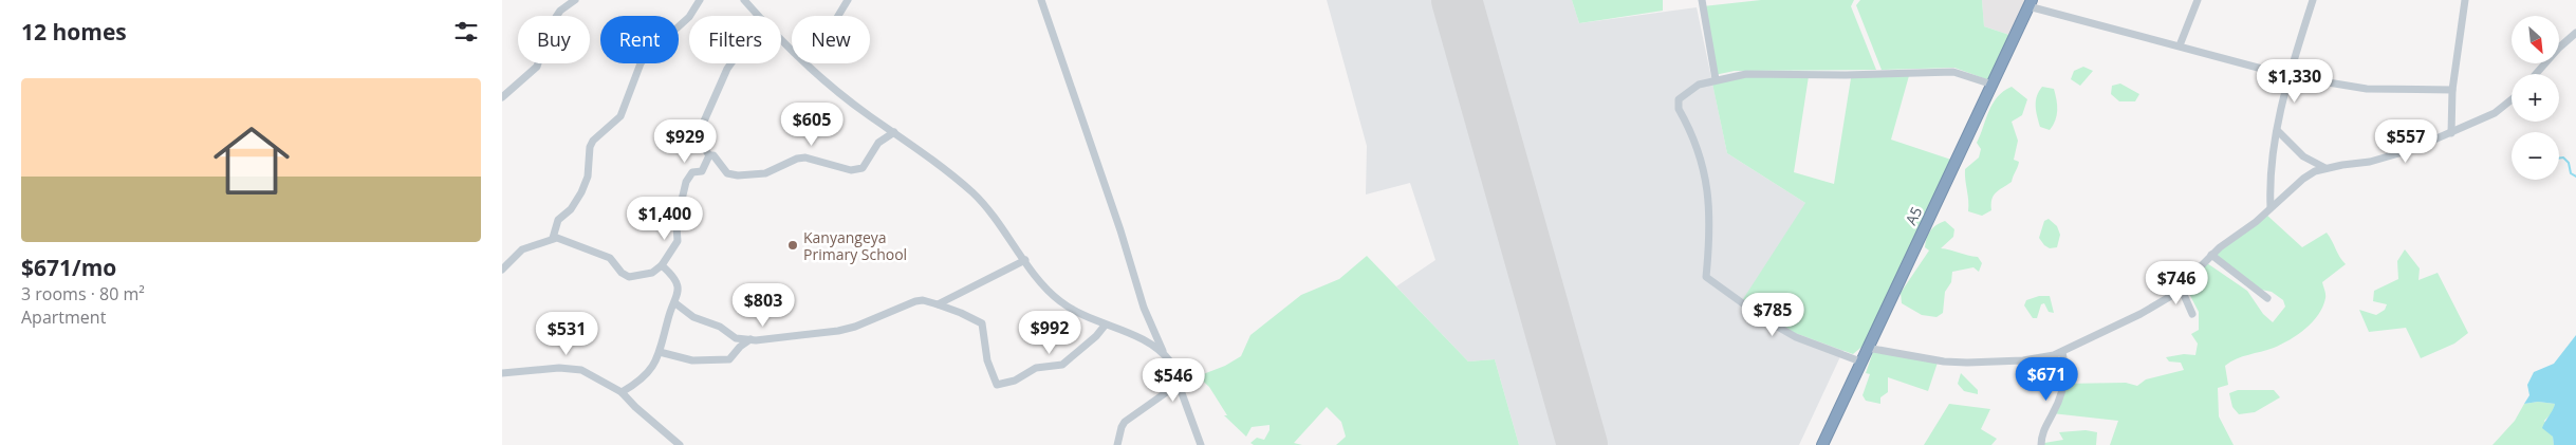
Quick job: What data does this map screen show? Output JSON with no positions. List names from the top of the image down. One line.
{"streets":{"highway":["A5"]},"places":["Kanyangeya Primary School"],"north":"bottom right","page":{"heading":"12 homes","map_buttons":["+","−"],"chip":["Buy","Rent","Filters","New"],"price":["$1,330","$605","$929","$557","$1,400","$746","$803","$785","$992","$531","$671","$546"],"list":[{"name":"$671/mo","note":"3 rooms · 80 m² · Apartment"}]}}
